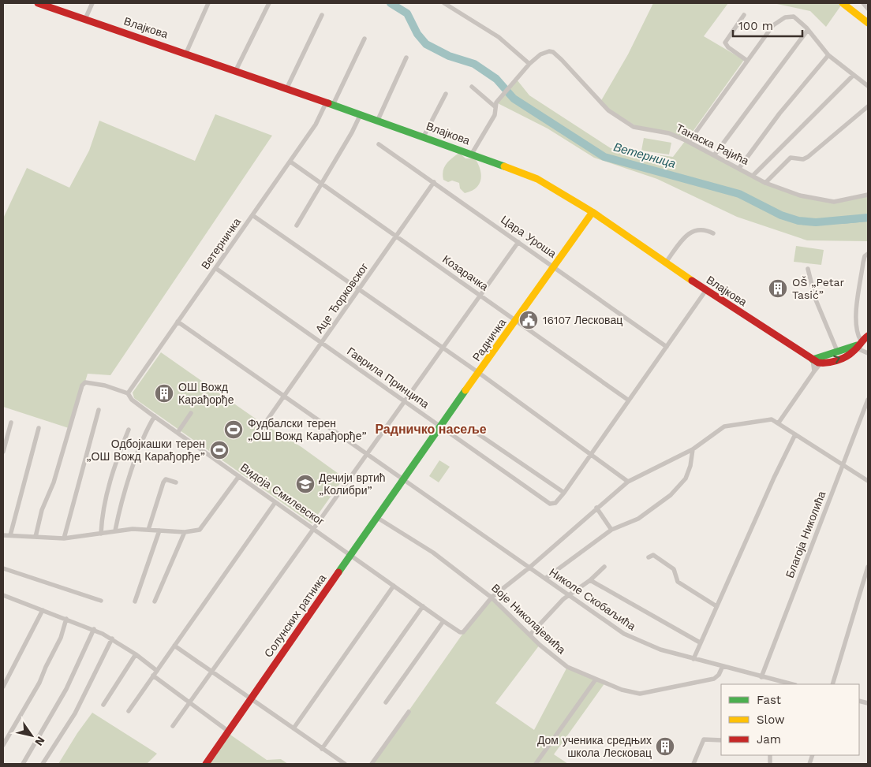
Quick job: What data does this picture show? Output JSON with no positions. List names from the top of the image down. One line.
{"streets":{"main road":["Влајкова","Радничка","Солунских ратника"],"street":["Танаска Рајића","Цара Уроша","Ветерничка","Козарачка","Аце Ђорковског","Гаврила Принципа","Видоја Смилевског","Благоја Николића","Николе Скобаљића","Воје Николајевића"]},"crossings":[["Влајкова","Ветерничка"],["Влајкова","Радничка"],["Цара Уроша","Аце Ђорковског"],["Цара Уроша","Радничка"],["Ветерничка","Козарачка"],["Ветерничка","Гаврила Принципа"],["Ветерничка","Видоја Смилевског"],["Ветерничка","Николе Скобаљића"],["Козарачка","Аце Ђорковског"],["Козарачка","Радничка"],["Аце Ђорковског","Гаврила Принципа"],["Аце Ђорковског","Николе Скобаљића"],["Радничка","Гаврила Принципа"],["Радничка","Николе Скобаљића"],["Радничка","Солунских ратника"],["Видоја Смилевског","Солунских ратника"],["Видоја Смилевског","Воје Николајевића"],["Благоја Николића","Николе Скобаљића"],["Николе Скобаљића","Солунских ратника"],["Николе Скобаљића","Воје Николајевића"],["Солунских ратника","Воје Николајевића"]],"districts":["Радничко насеље"],"water":["Ветерница"],"places":{"building":["OŠ „Petar Tasić”","ОШ Вожд Карађорђе","Дом ученика средњих школа Лесковац"],"public building":["16107 Лесковац"],"sports":["Фудбалски терен „ОШ Вожд Карађорђе”","Одбојкашки терен „ОШ Вожд Карађорђе”"],"school or university":["Дечији вртић „Колибри”"]},"legend":["Fast","Slow","Jam"],"scale_bar":"100 m","north":"bottom right"}
